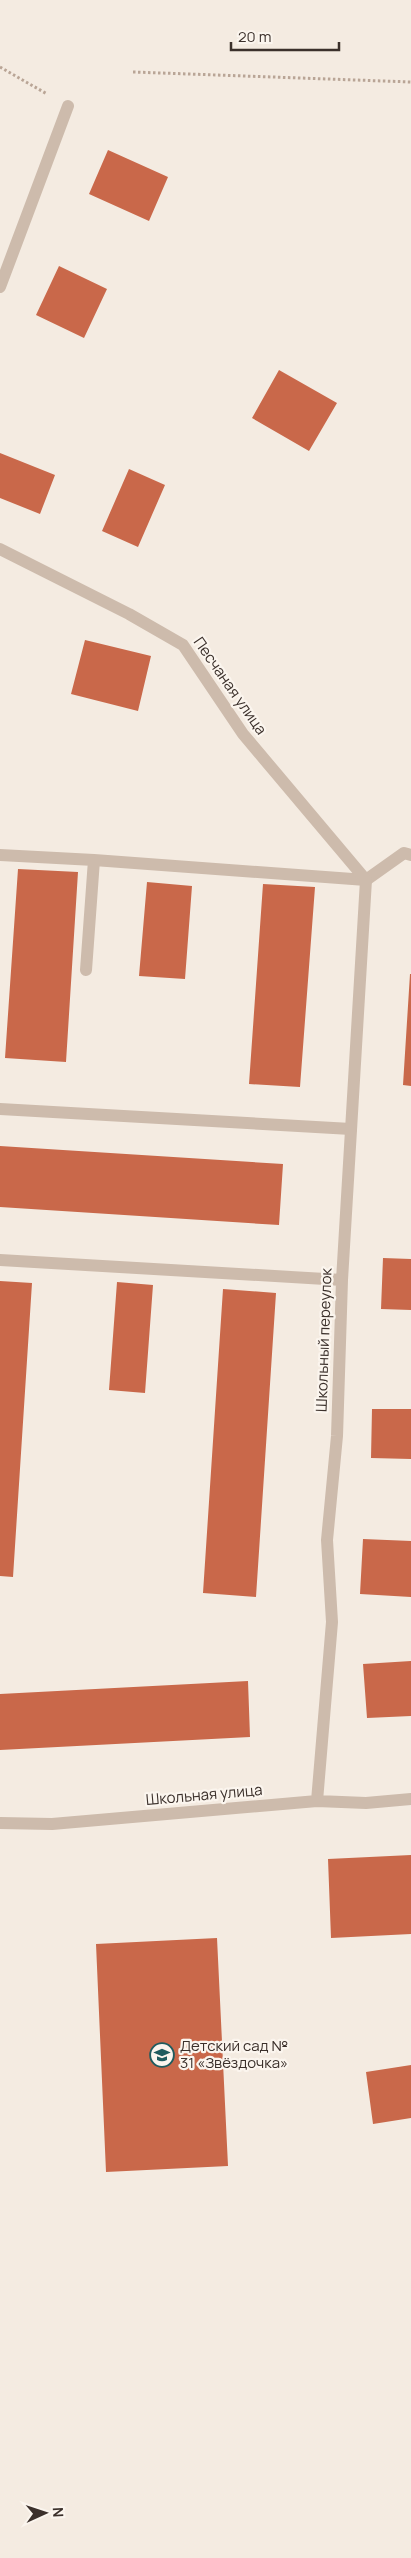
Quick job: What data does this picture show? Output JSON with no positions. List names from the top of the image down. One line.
{"streets":{"street":["Песчаная улица","Школьный переулок","Школьная улица"]},"crossings":[["Песчаная улица","Школьный переулок"],["Школьный переулок","Школьная улица"]],"places":{"school or university":["Детский сад № 31 «Звёздочка»"]},"scale_bar":"20 m","north":"right"}
